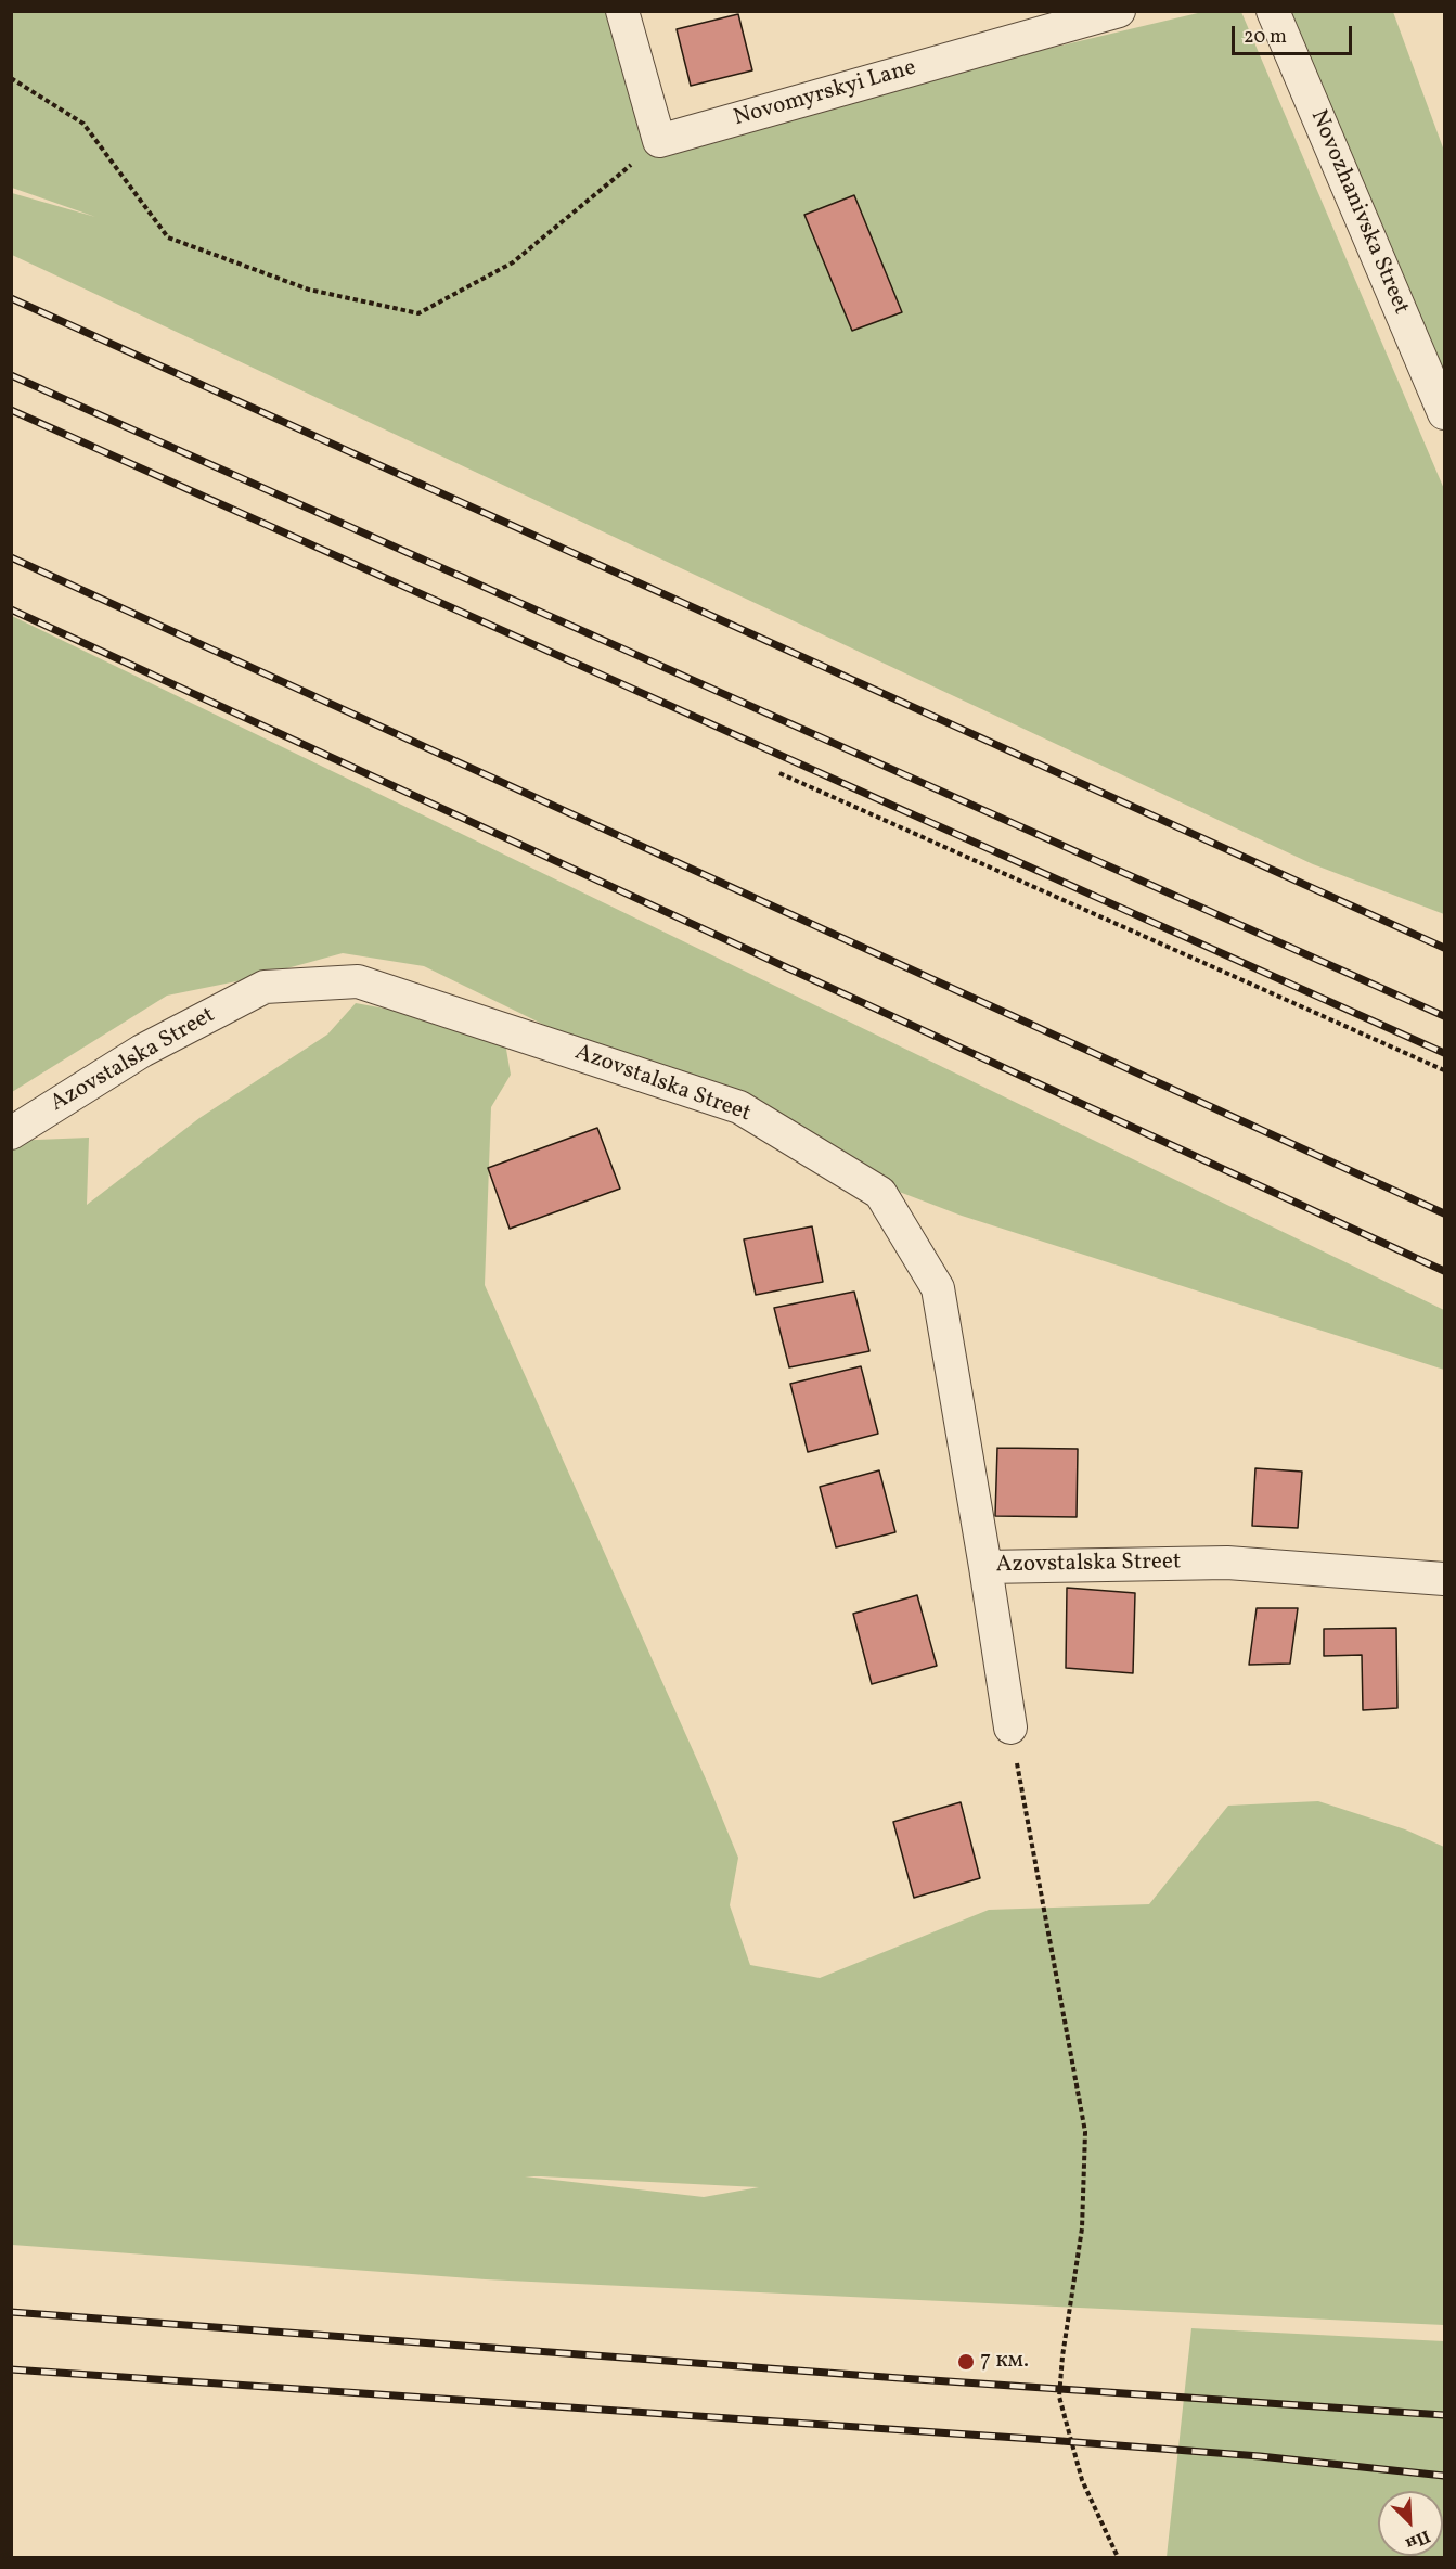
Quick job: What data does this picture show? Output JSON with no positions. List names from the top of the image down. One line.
{"streets":{"street":["Novomyrskyi Lane","Novozhanivska Street","Azovstalska Street"]},"places":["7 км."],"scale_bar":"20 m","north":"bottom right"}
